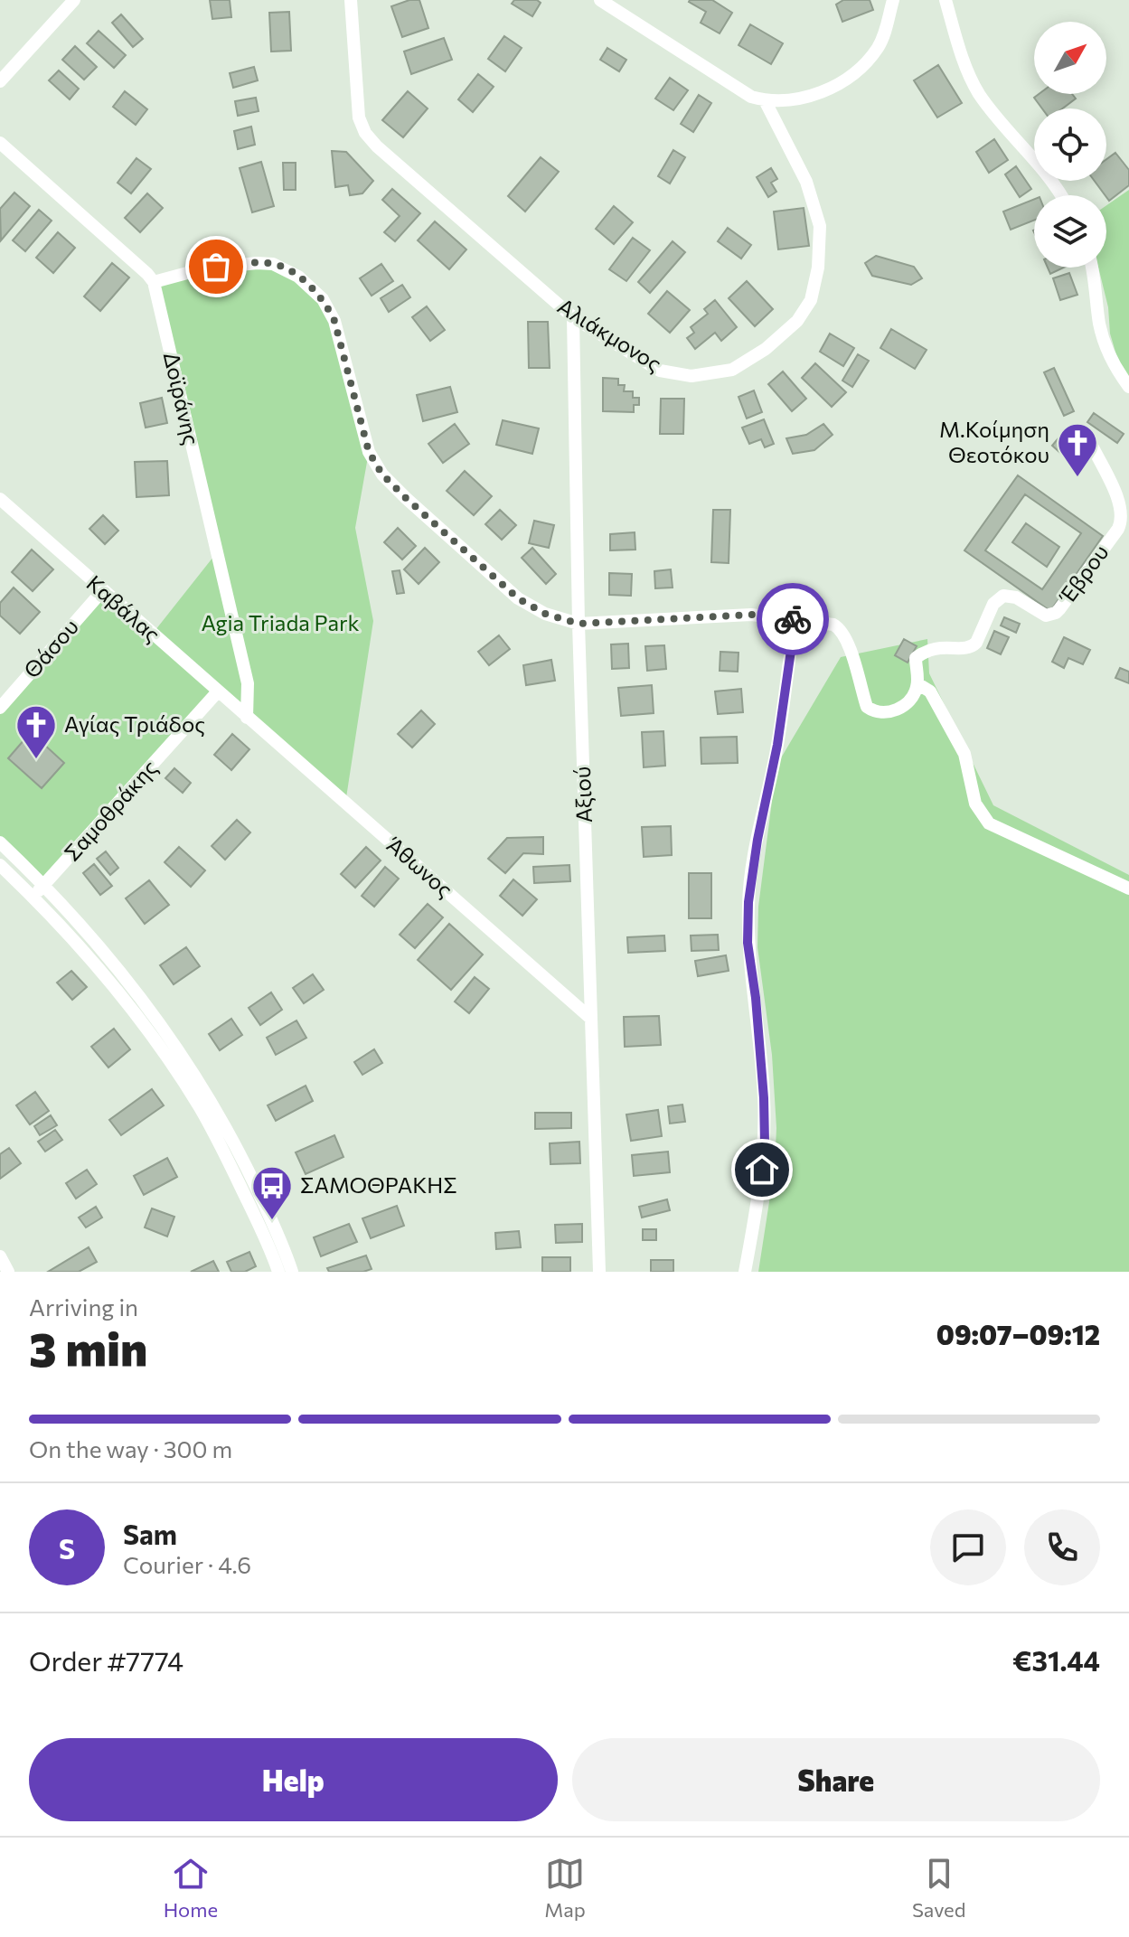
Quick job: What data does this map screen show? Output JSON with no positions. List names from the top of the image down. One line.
{"streets":{"street":["Αλιάκμονος","Δοϊράνης","Έβρου","Καβάλας","Θάσου","Αξιού","Σαμοθράκης","Άθωνος"]},"crossings":[["Αλιάκμονος","Αξιού"],["Δοϊράνης","Καβάλας"],["Δοϊράνης","Άθωνος"],["Καβάλας","Θάσου"],["Καβάλας","Σαμοθράκης"],["Καβάλας","Άθωνος"],["Αξιού","Άθωνος"]],"parks":["Agia Triada Park"],"places":{"church":["Μ.Κοίμηση Θεοτόκου","Αγίας Τριάδος"],"bus stop":["ΣΑΜΟΘΡΑΚΗΣ"]},"north":"top right","page":{"heading":["3 min","Arriving in","09:07–09:12"],"panel":["Sam","Courier · 4.6","Order #7774","€31.44"],"bar":"On the way · 300 m","round":"S","buttons":["Help","Share"],"tabs":["Home","Map","Saved"]}}
